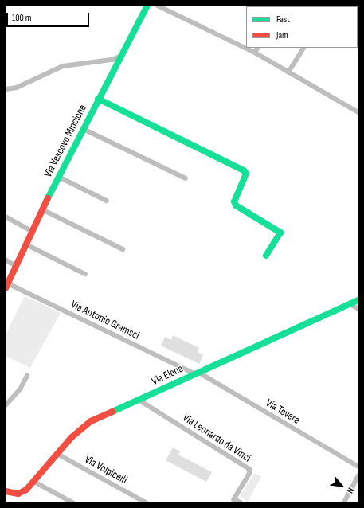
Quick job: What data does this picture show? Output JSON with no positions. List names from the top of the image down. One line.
{"streets":{"street":["Via Vescovo Mincione","Via Antonio Gramsci","Via Elena","Via Tevere","Via Leonardo da Vinci","Via Volpicelli"]},"crossings":[["Via Vescovo Mincione","Via Antonio Gramsci"],["Via Antonio Gramsci","Via Elena"],["Via Antonio Gramsci","Via Tevere"],["Via Elena","Via Tevere"],["Via Elena","Via Leonardo da Vinci"],["Via Elena","Via Volpicelli"]],"legend":["Fast","Jam"],"scale_bar":"100 m","north":"bottom right"}
